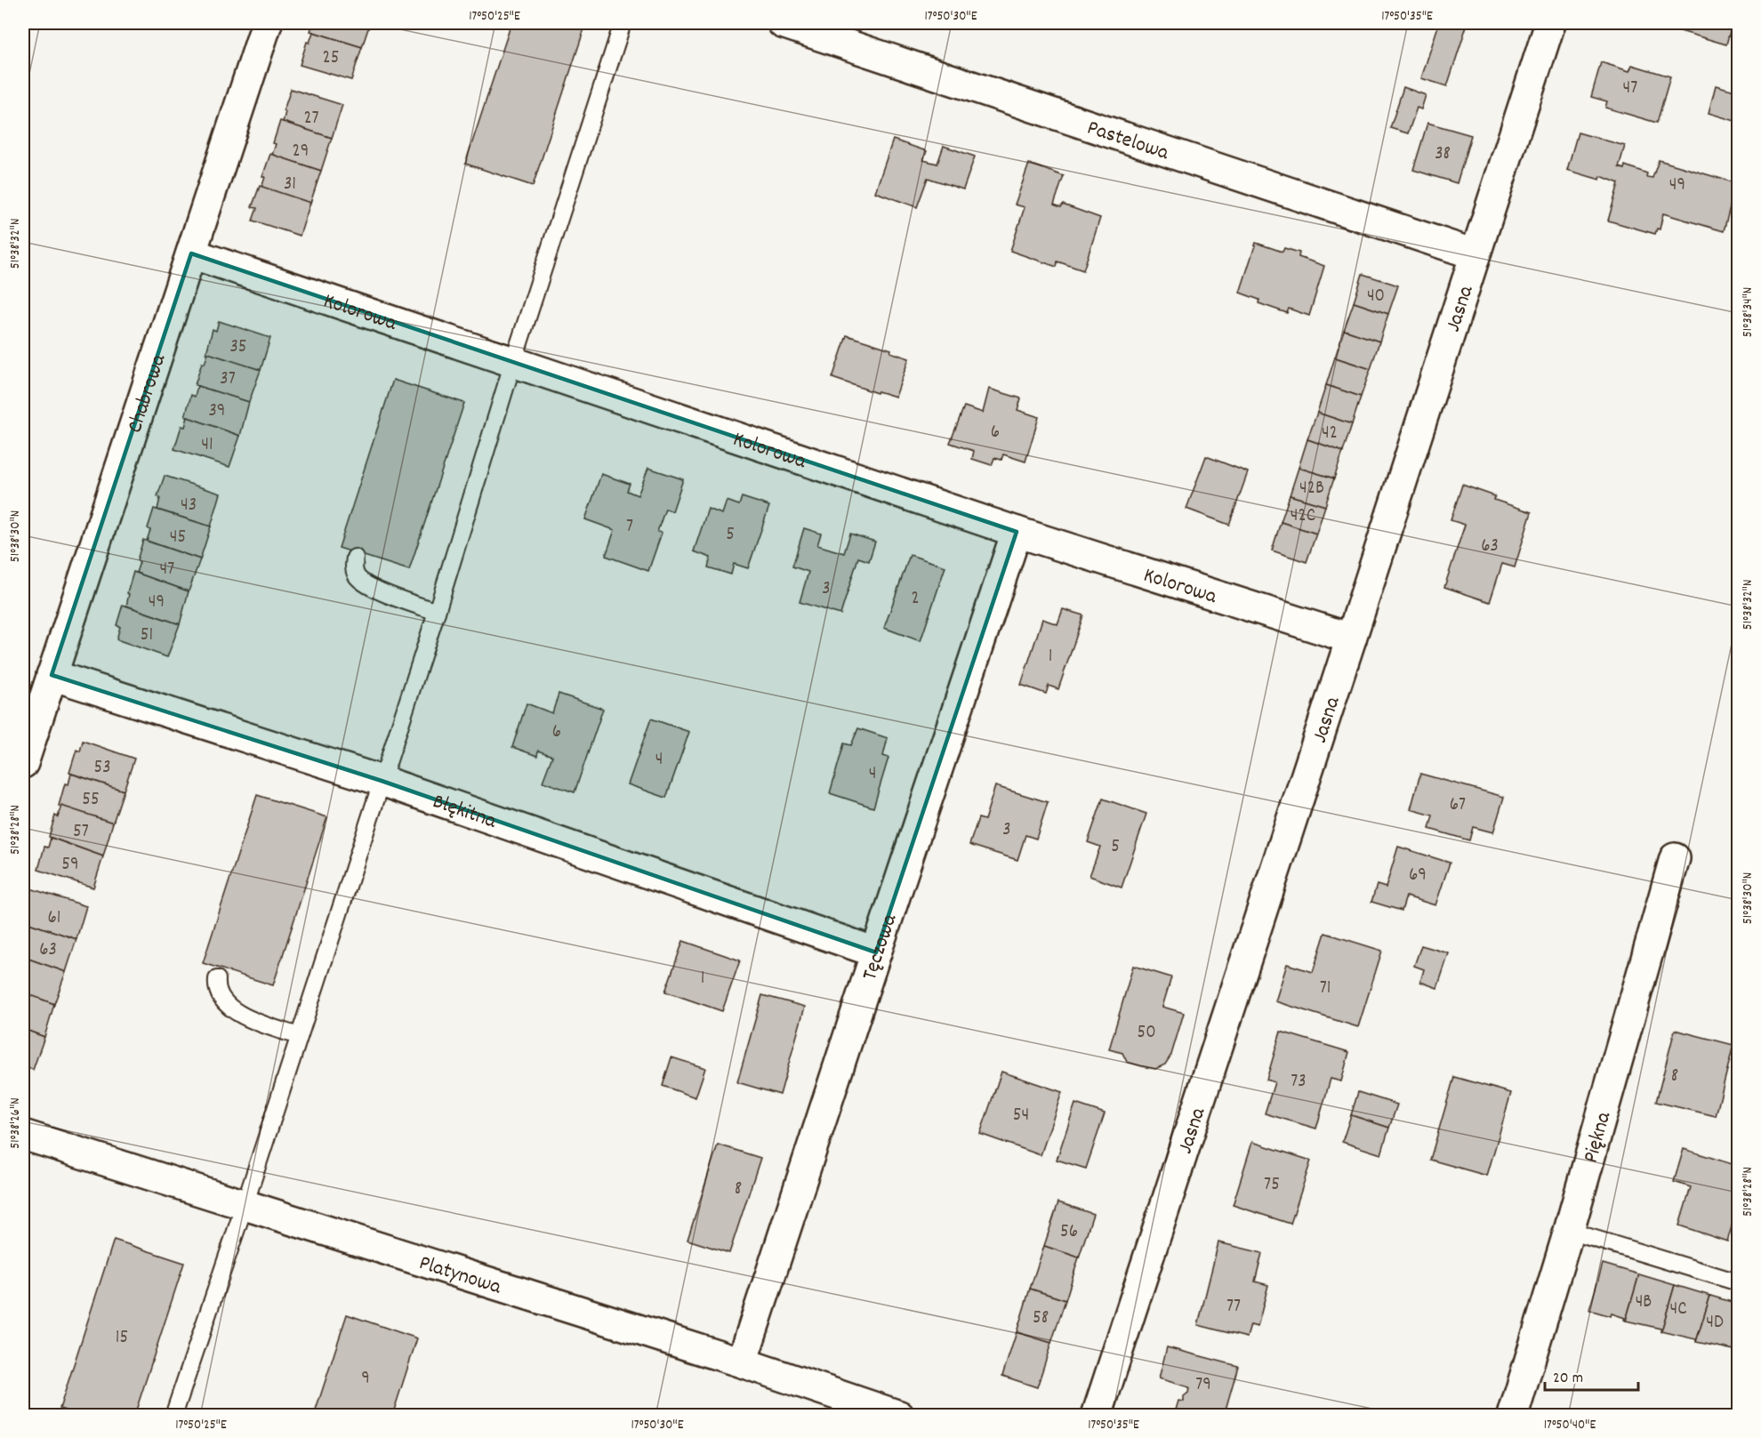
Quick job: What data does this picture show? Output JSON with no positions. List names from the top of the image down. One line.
{"streets":{"street":["Pastelowa","Jasna","Kolorowa","Chabrowa","Błękitna","Tęczowa","Piękna","Platynowa"]},"crossings":[["Pastelowa","Jasna"],["Jasna","Kolorowa"],["Kolorowa","Chabrowa"],["Kolorowa","Tęczowa"],["Chabrowa","Błękitna"],["Błękitna","Tęczowa"],["Tęczowa","Platynowa"]],"house_numbers":["25","47","27","29","38","31","49","40","35","37","39","6","42","41","42B","43","42C","7","5","45","63","47","3","2","49","51","1","6","4","53","4","55","67","3","57","5","59","69","61","63","1","71","50","8","73","54","75","8","56","4B","77","4C","58","4D","15","9","79"],"scale_bar":"20 m","coordinates":["17°50'25\"E","17°50'30\"E","17°50'35\"E","51°38'32\"N","51°38'34\"N","51°38'30\"N","51°38'28\"N","51°38'26\"N","17°50'40\"E"]}
